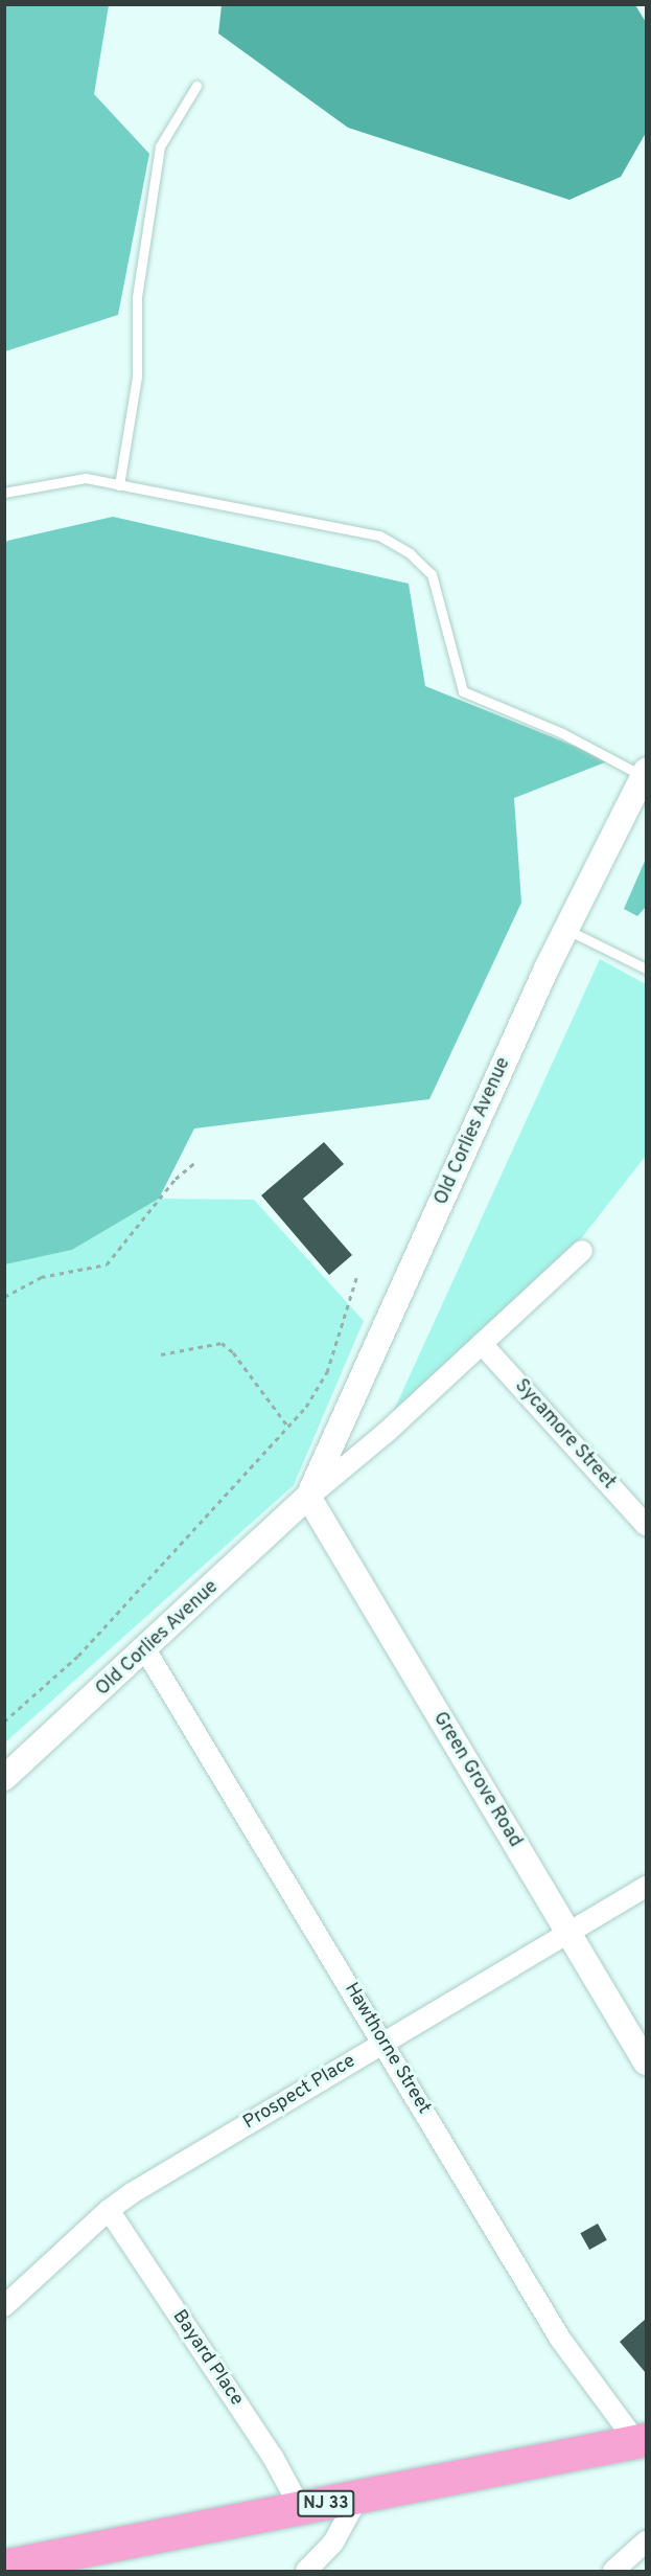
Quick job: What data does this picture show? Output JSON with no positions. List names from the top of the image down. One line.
{"streets":{"highway":["NJ 33"],"street":["Old Corlies Avenue","Sycamore Street","Green Grove Road","Hawthorne Street","Prospect Place","Bayard Place"]},"crossings":[["Old Corlies Avenue","Sycamore Street"],["Old Corlies Avenue","Green Grove Road"],["Old Corlies Avenue","Hawthorne Street"],["Green Grove Road","Prospect Place"],["Hawthorne Street","Prospect Place"],["Hawthorne Street","NJ 33"],["Prospect Place","Bayard Place"],["Bayard Place","NJ 33"]]}
